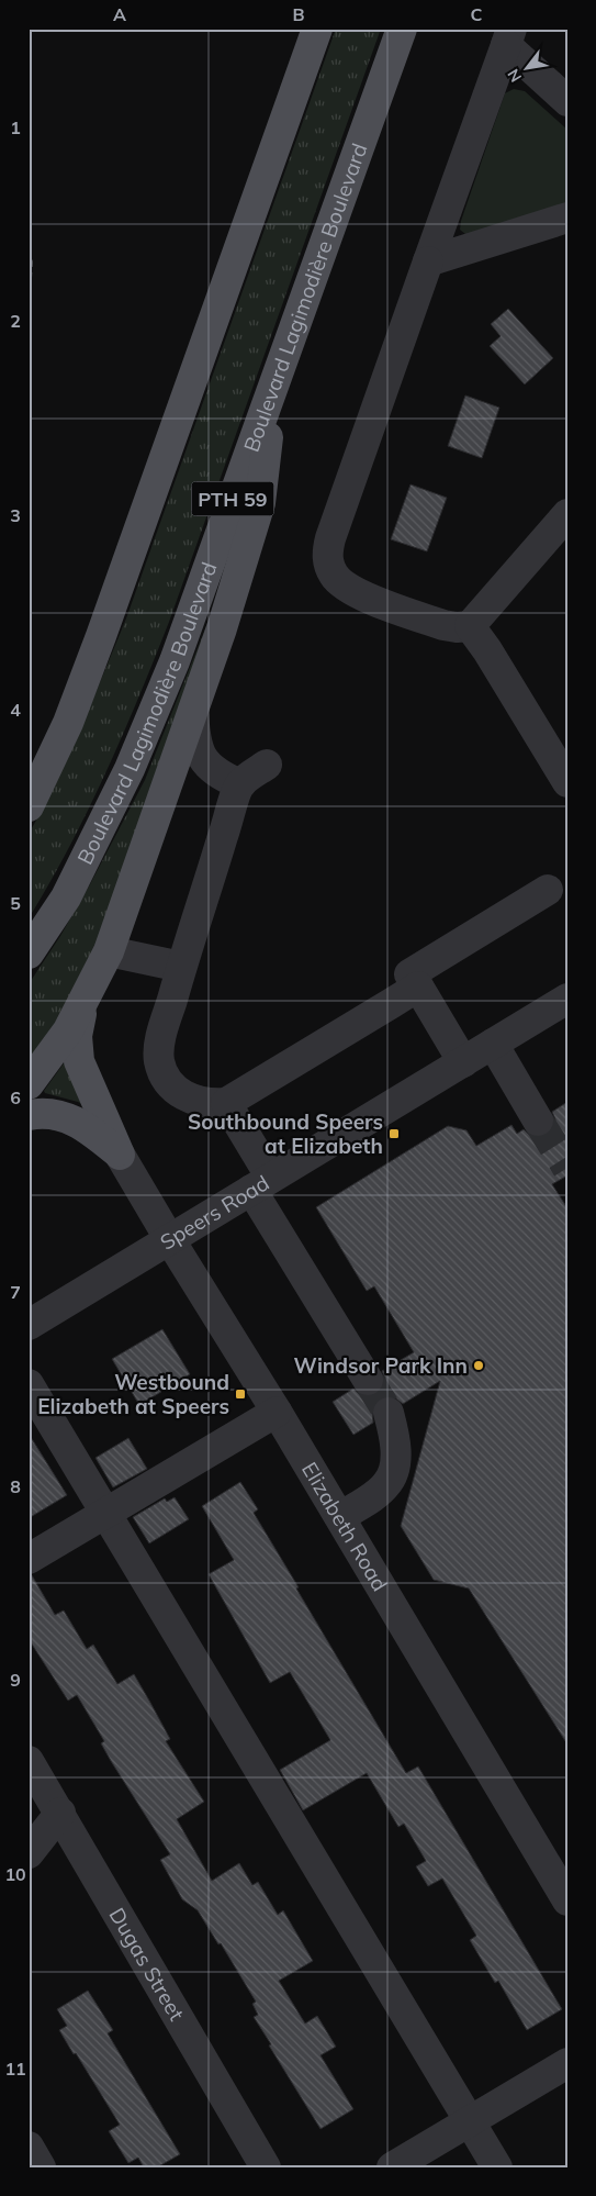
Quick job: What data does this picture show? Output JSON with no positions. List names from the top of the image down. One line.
{"streets":{"main road":["Boulevard Lagimodière Boulevard","PTH 59"],"street":["Speers Road","Elizabeth Road","Dugas Street"]},"crossings":[["Speers Road","Elizabeth Road"]],"places":{"transit":["Southbound Speers at Elizabeth","Westbound Elizabeth at Speers"],"other":["Windsor Park Inn"]},"north":"bottom left","grid":{"columns":["A","B","C"],"rows":["1","2","3","4","5","6","7","8","9","10","11"]}}
